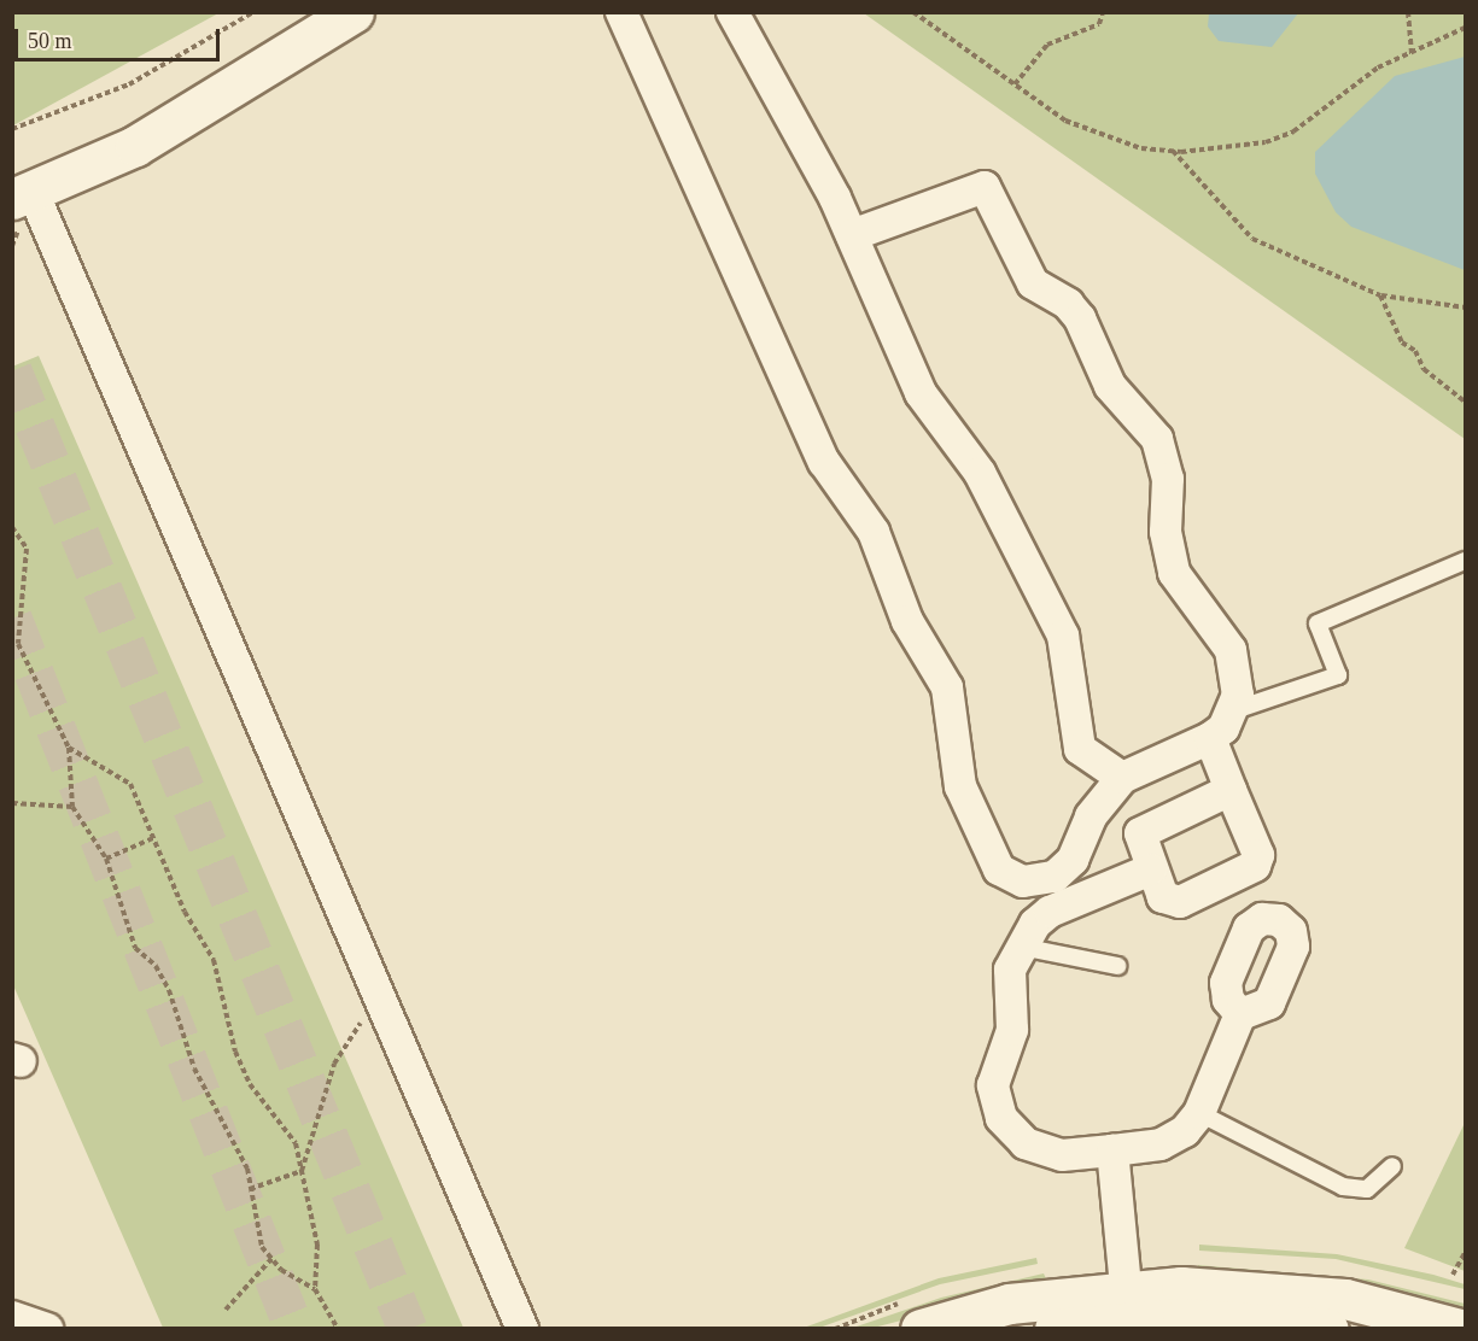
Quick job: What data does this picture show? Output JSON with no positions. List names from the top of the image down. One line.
{"scale_bar":"50 m"}
